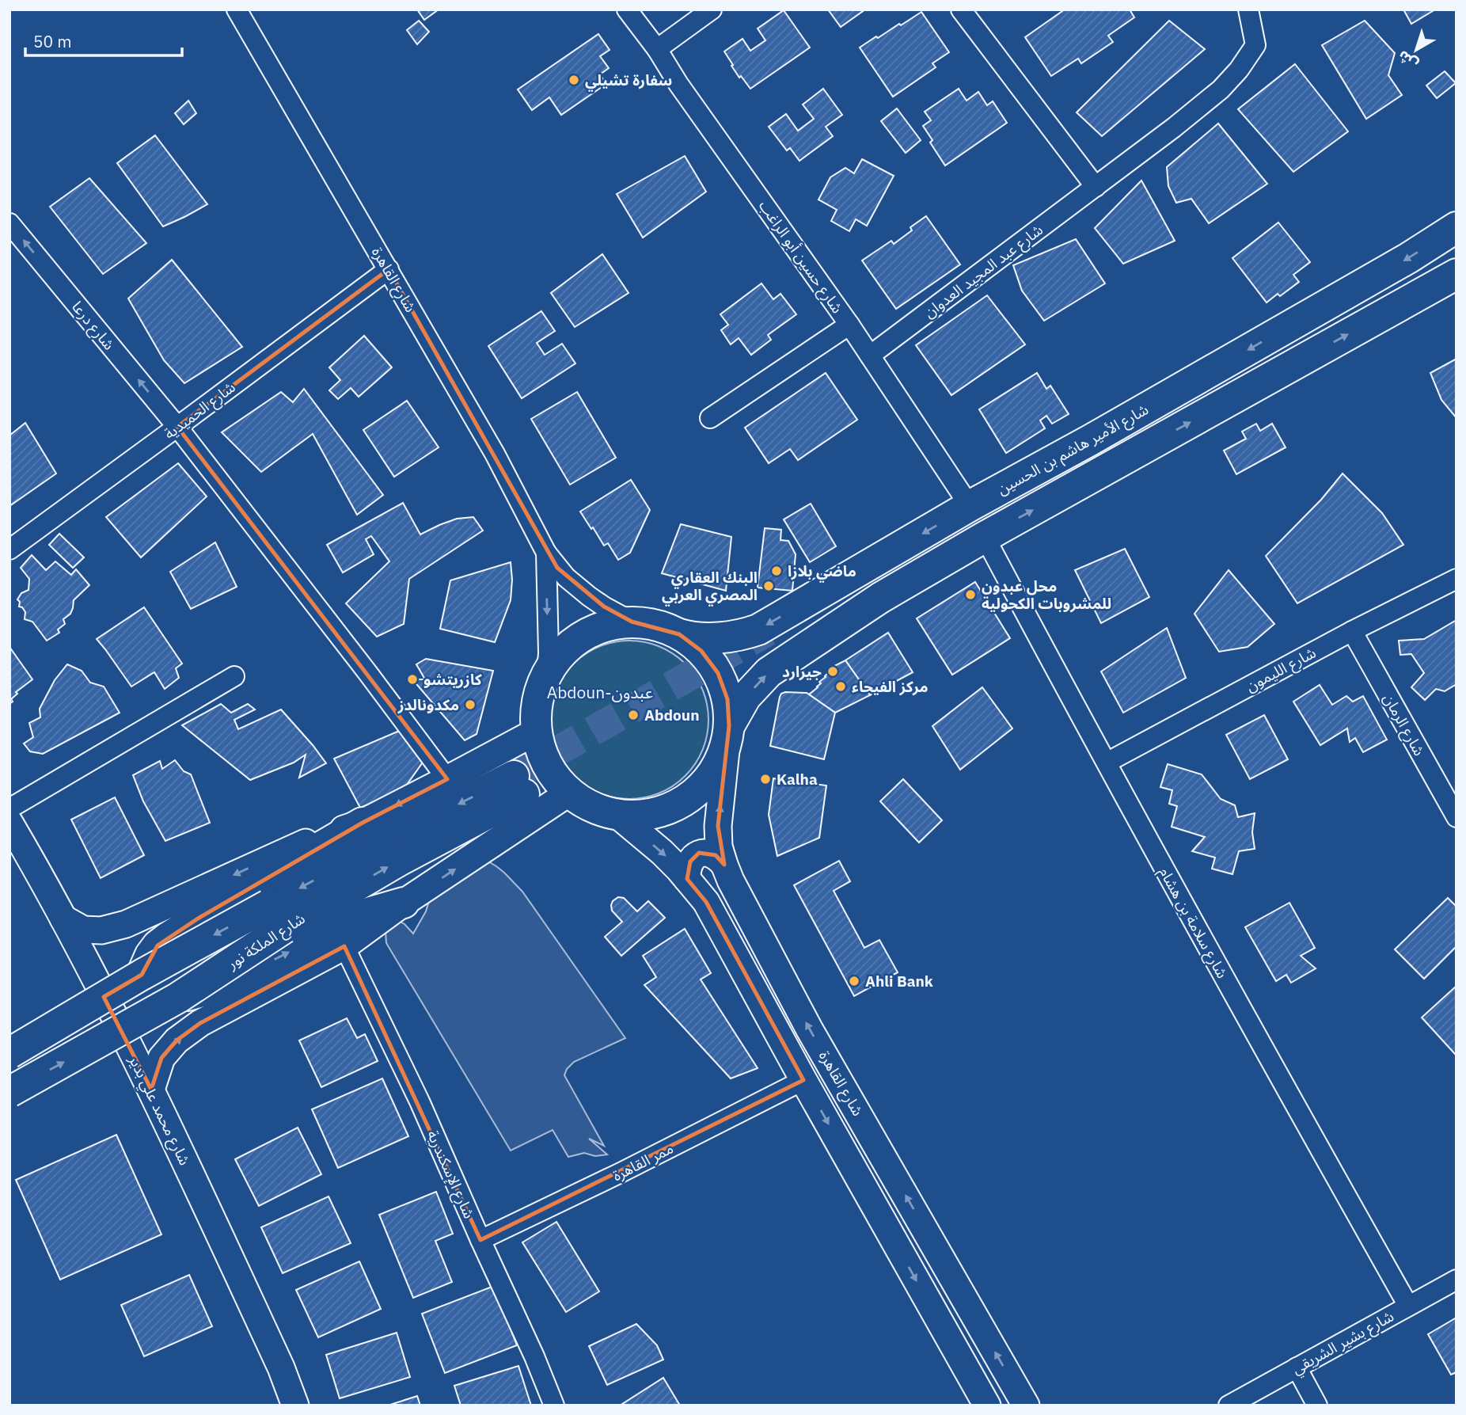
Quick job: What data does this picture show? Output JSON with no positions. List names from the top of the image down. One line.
{"streets":{"highway":["شارع الأمير هاشم بن الحسين","شارع الملكة نور"],"street":["شارع حسين أبو الراغب","شارع عبد المجيد العدوان","شارع القاهرة","شارع درعا","شارع الحميدية","شارع الليمون","شارع الرمان","شارع سلامة بن هشام","شارع محمد علي بدير","ممر القاهرة","شارع الإسكندرية","شارع بشير الشريقي"]},"crossings":[["شارع حسين أبو الراغب","شارع عبد المجيد العدوان"],["شارع حسين أبو الراغب","شارع الأمير هاشم بن الحسين"],["شارع القاهرة","شارع الحميدية"],["شارع القاهرة","شارع الأمير هاشم بن الحسين"],["شارع القاهرة","ممر القاهرة"],["شارع درعا","شارع الحميدية"],["شارع الليمون","شارع الرمان"],["شارع الليمون","شارع سلامة بن هشام"],["شارع سلامة بن هشام","شارع بشير الشريقي"],["ممر القاهرة","شارع الإسكندرية"]],"one_way":["شارع درعا"],"districts":["Abdoun-عبدون"],"places":["سفارة تشيلي","ماضي بلازا","البنك العقاري المصري العربي","محل عبدون للمشروبات الكحولية","جيرارد","كازريتشو","مركز الفيحاء","مكدونالدز","Abdoun","Kalha","Ahli Bank"],"scale_bar":"50 m","north":"bottom left"}
